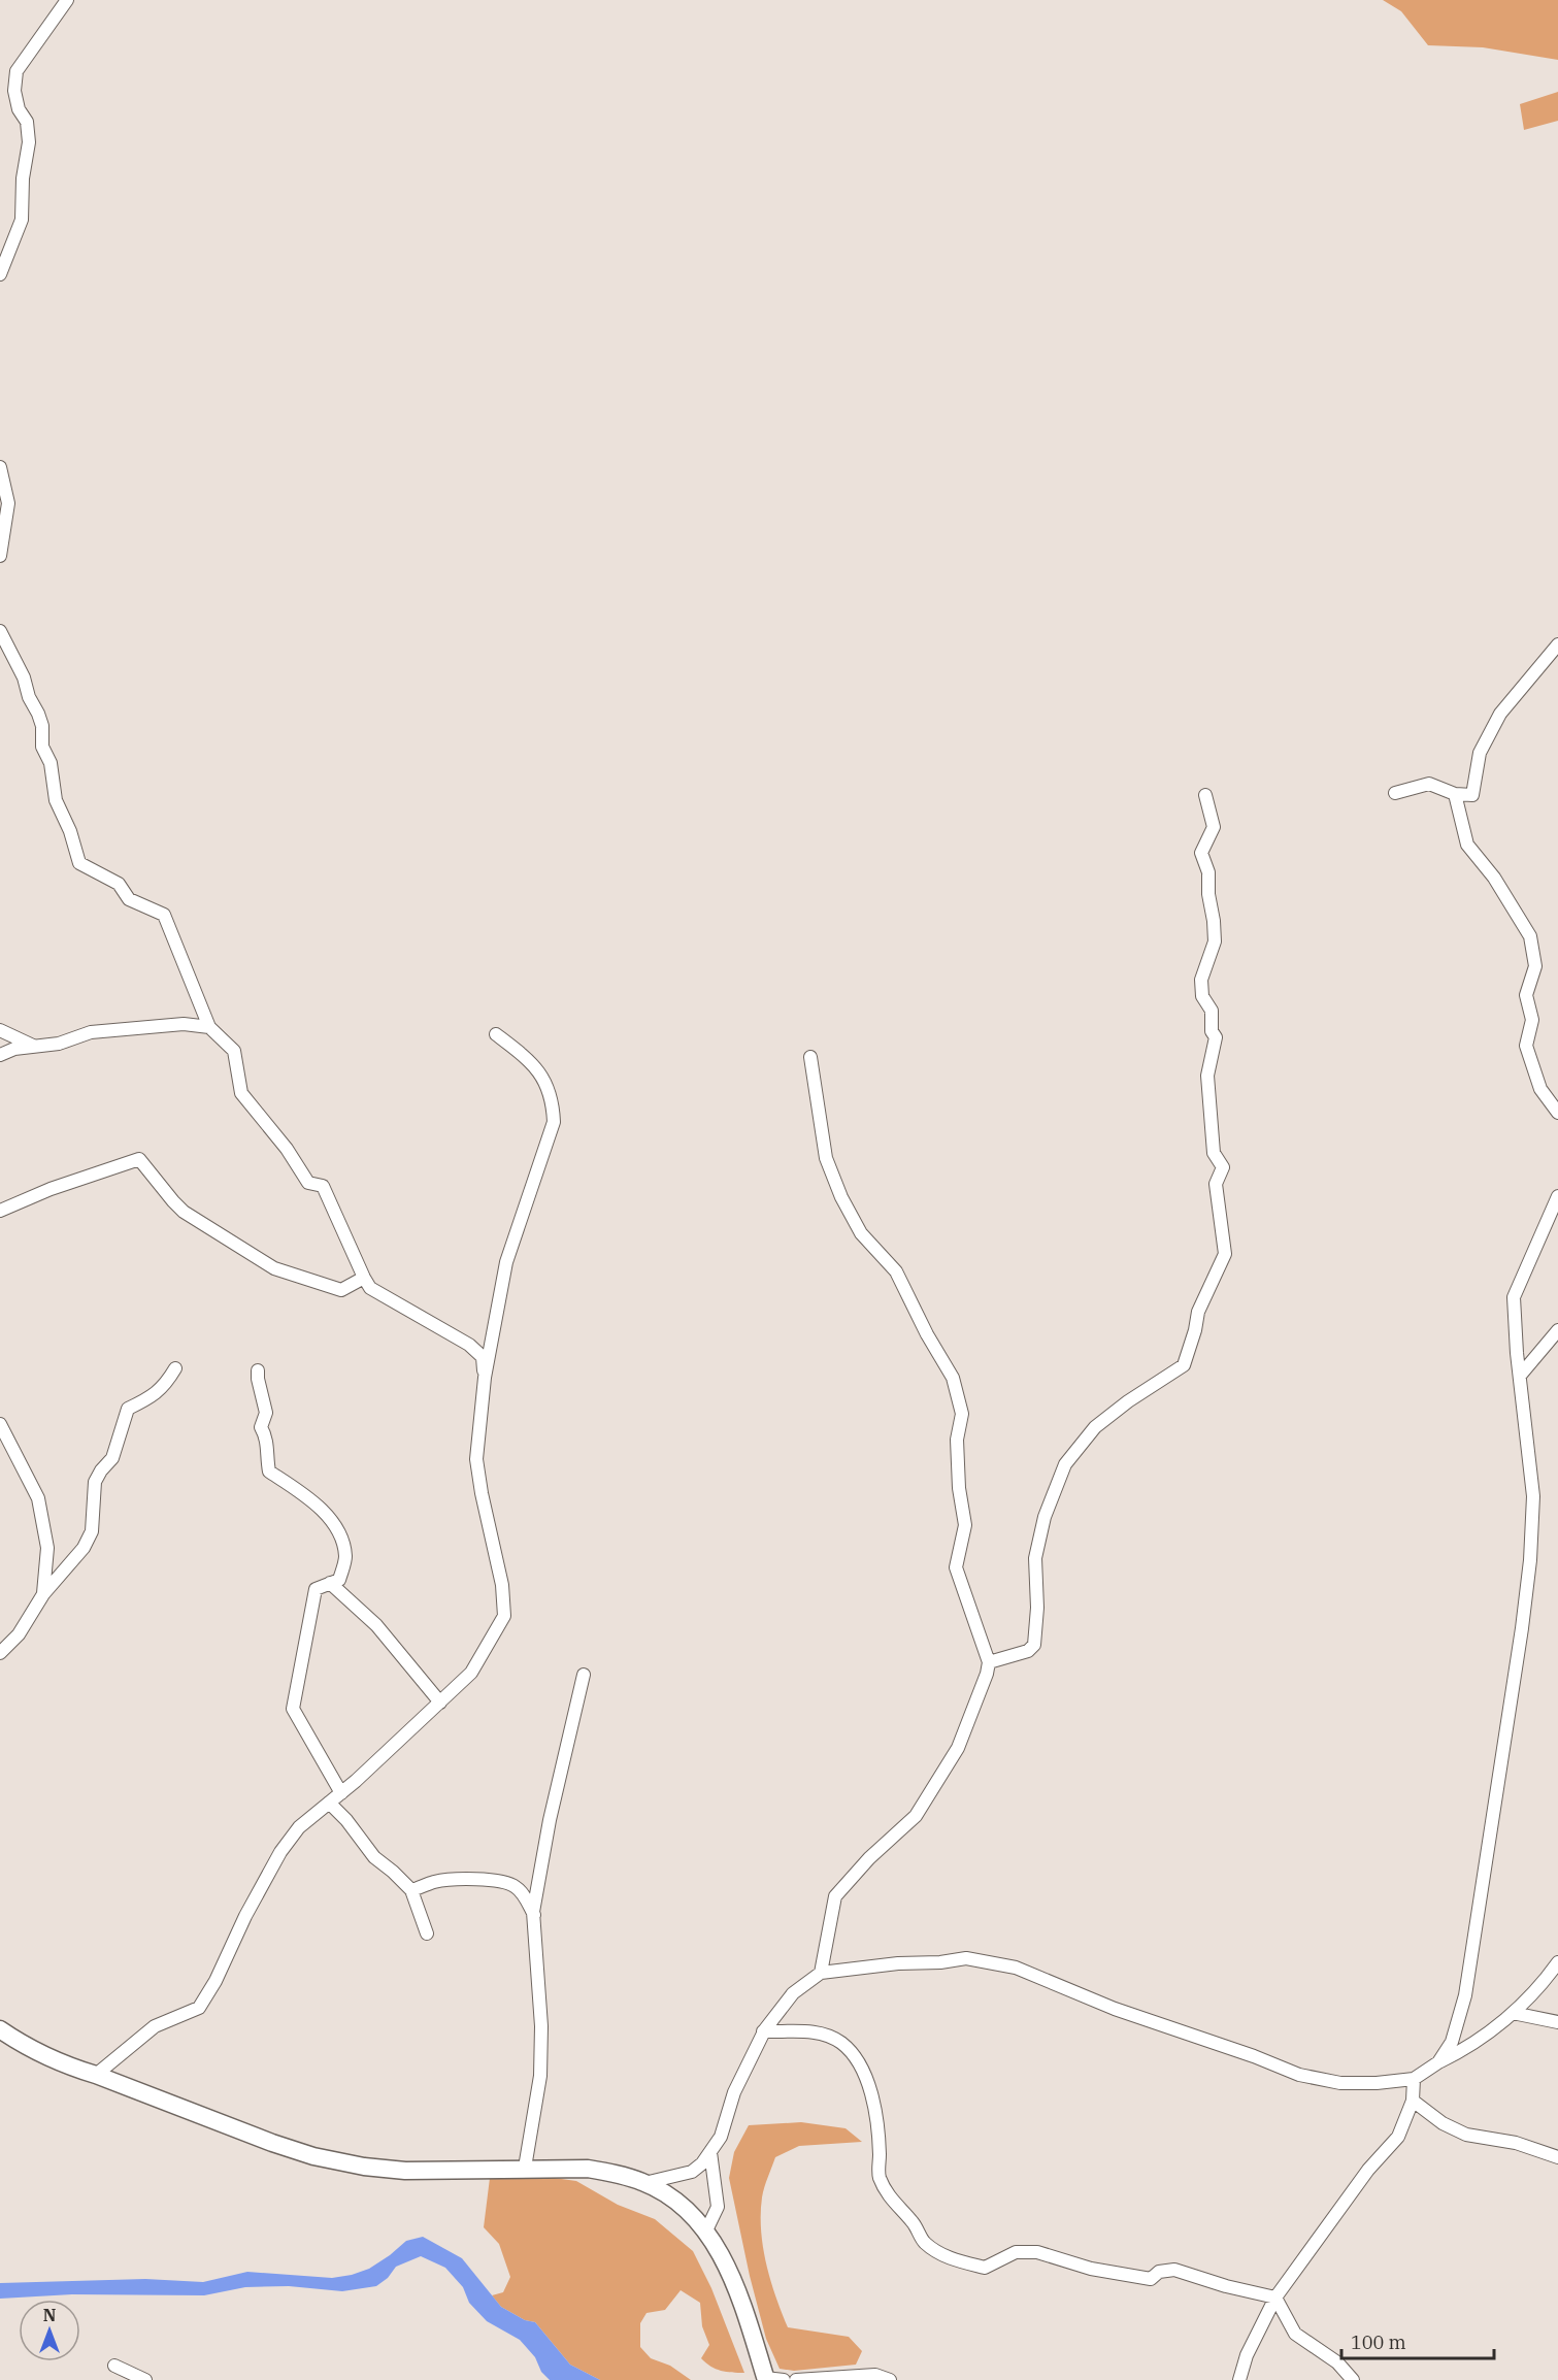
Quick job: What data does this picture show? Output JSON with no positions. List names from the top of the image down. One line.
{"scale_bar":"100 m","north":"top"}
